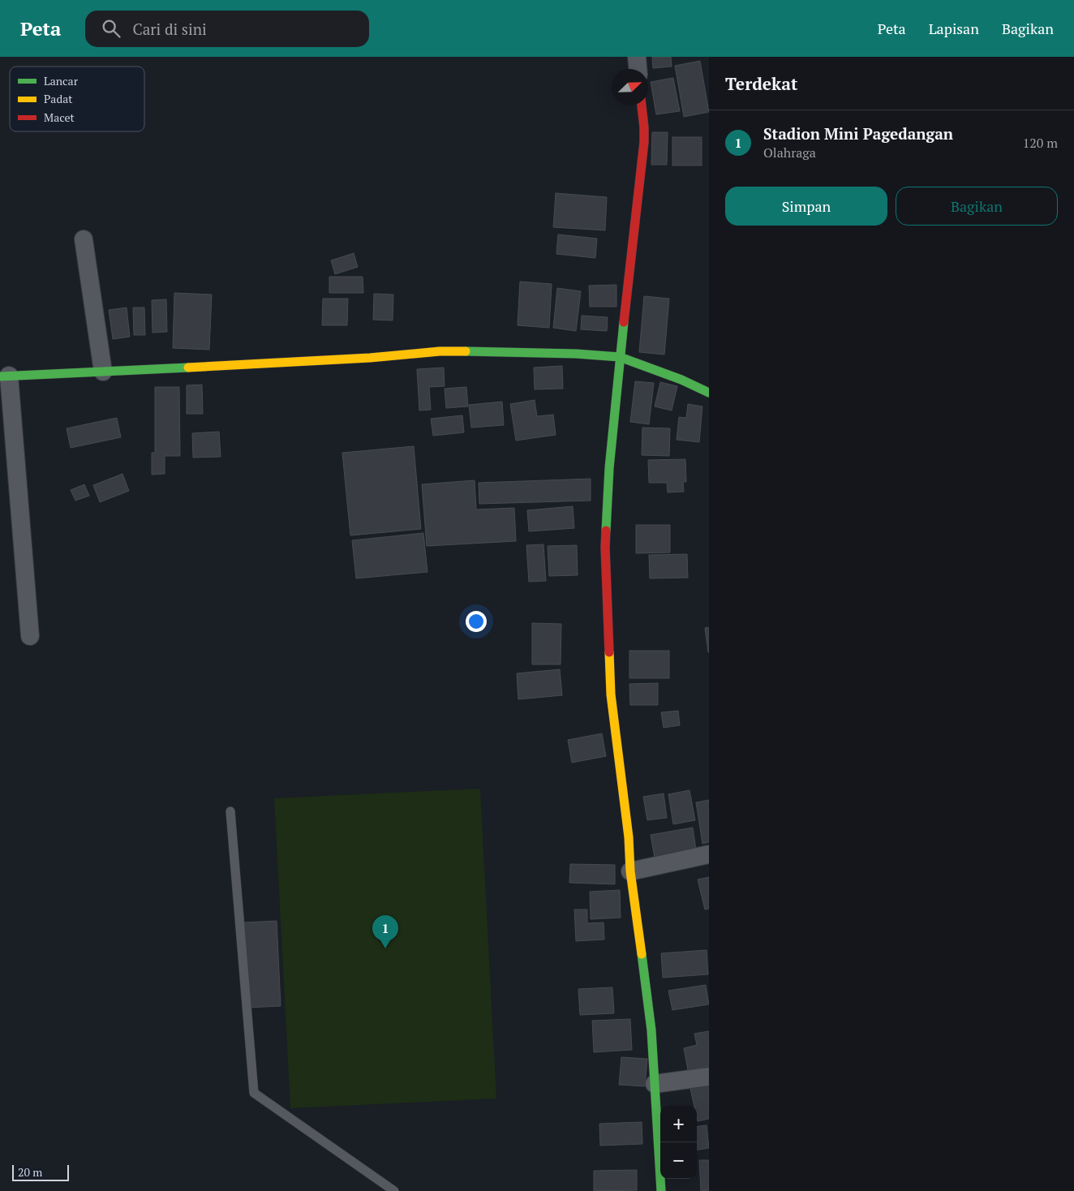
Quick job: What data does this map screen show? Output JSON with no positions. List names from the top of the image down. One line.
{"legend":["Lancar","Padat","Macet"],"scale_bar":"20 m","north":"top right","page":{"header":"Peta","search":"Cari di sini","nav":["Peta","Lapisan","Bagikan"],"heading":"Terdekat","list":[{"mark":"1","name":"Stadion Mini Pagedangan","note":"Olahraga","value":"120 m"}],"buttons":["Simpan","Bagikan"],"pins":"1","map_buttons":["+","−"],"scale":"20 m"}}
